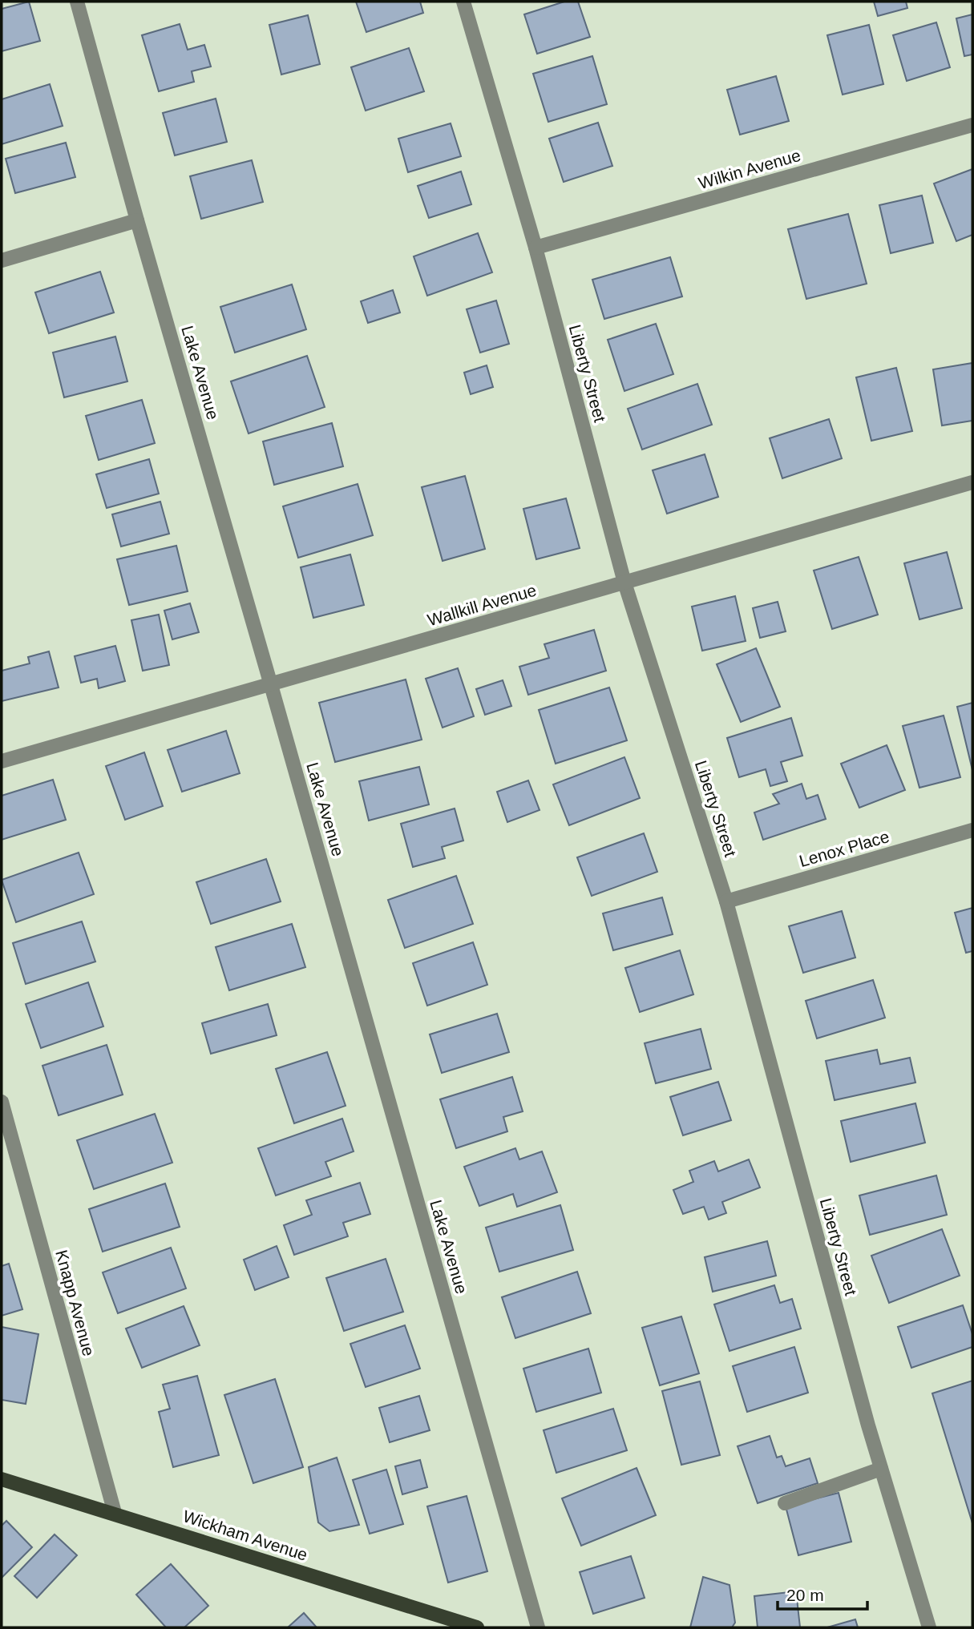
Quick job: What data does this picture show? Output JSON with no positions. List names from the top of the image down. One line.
{"streets":{"main road":["Wickham Avenue"],"street":["Wilkin Avenue","Lake Avenue","Liberty Street","Wallkill Avenue","Lenox Place","Knapp Avenue"]},"crossings":[["Wilkin Avenue","Liberty Street"],["Lake Avenue","Wallkill Avenue"],["Liberty Street","Wallkill Avenue"],["Liberty Street","Lenox Place"],["Knapp Avenue","Wickham Avenue"]],"scale_bar":"20 m"}
